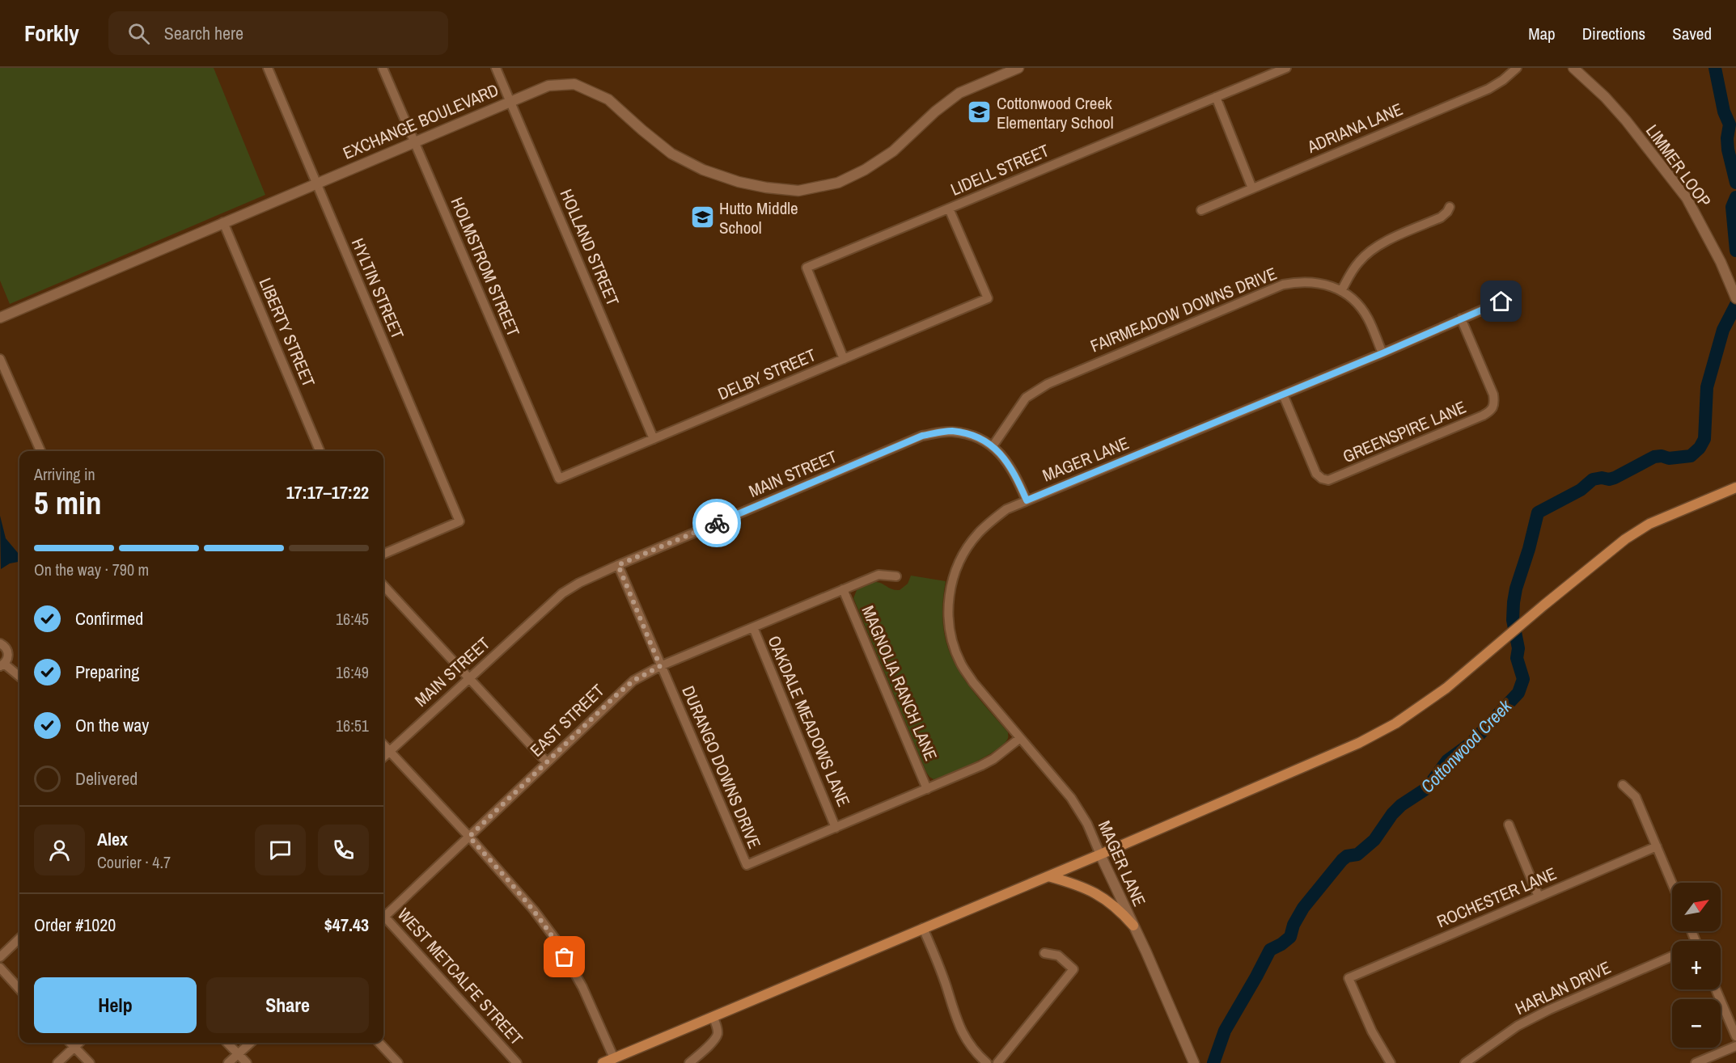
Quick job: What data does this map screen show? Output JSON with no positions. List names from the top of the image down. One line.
{"streets":{"street":["EXCHANGE BOULEVARD","ADRIANA LANE","LIMMER LOOP","LIDELL STREET","HOLLAND STREET","HOLMSTROM STREET","HYLTIN STREET","FAIRMEADOW DOWNS DRIVE","LIBERTY STREET","DELBY STREET","GREENSPIRE LANE","MAGER LANE","MAIN STREET","MAGNOLIA RANCH LANE","EAST STREET","OAKDALE MEADOWS LANE","DURANGO DOWNS DRIVE","ROCHESTER LANE","WEST METCALFE STREET","HARLAN DRIVE"]},"crossings":[["EXCHANGE BOULEVARD","HOLLAND STREET"],["EXCHANGE BOULEVARD","HOLMSTROM STREET"],["EXCHANGE BOULEVARD","HYLTIN STREET"],["EXCHANGE BOULEVARD","LIBERTY STREET"],["LIDELL STREET","DELBY STREET"],["HOLLAND STREET","DELBY STREET"],["HOLMSTROM STREET","DELBY STREET"],["FAIRMEADOW DOWNS DRIVE","MAGER LANE"],["FAIRMEADOW DOWNS DRIVE","MAIN STREET"],["GREENSPIRE LANE","MAGER LANE"],["MAGER LANE","MAIN STREET"],["MAGER LANE","DURANGO DOWNS DRIVE"],["MAIN STREET","DURANGO DOWNS DRIVE"],["MAGNOLIA RANCH LANE","EAST STREET"],["MAGNOLIA RANCH LANE","DURANGO DOWNS DRIVE"],["EAST STREET","OAKDALE MEADOWS LANE"],["EAST STREET","DURANGO DOWNS DRIVE"],["OAKDALE MEADOWS LANE","DURANGO DOWNS DRIVE"]],"water":["Cottonwood Creek"],"places":{"school or university":["Cottonwood Creek Elementary School","Hutto Middle School"]},"north":"top right","page":{"header":"Forkly","search":"Search here","nav":["Map","Directions","Saved"],"heading":["5 min","Arriving in","17:17–17:22"],"panel":["Alex","Courier · 4.7","Order #1020","$47.43"],"bar":"On the way · 790 m","list":[["Confirmed","16:45"],["Preparing","16:49"],["On the way","16:51"],"Delivered"],"map_buttons":["+","−"],"buttons":["Help","Share"]}}
